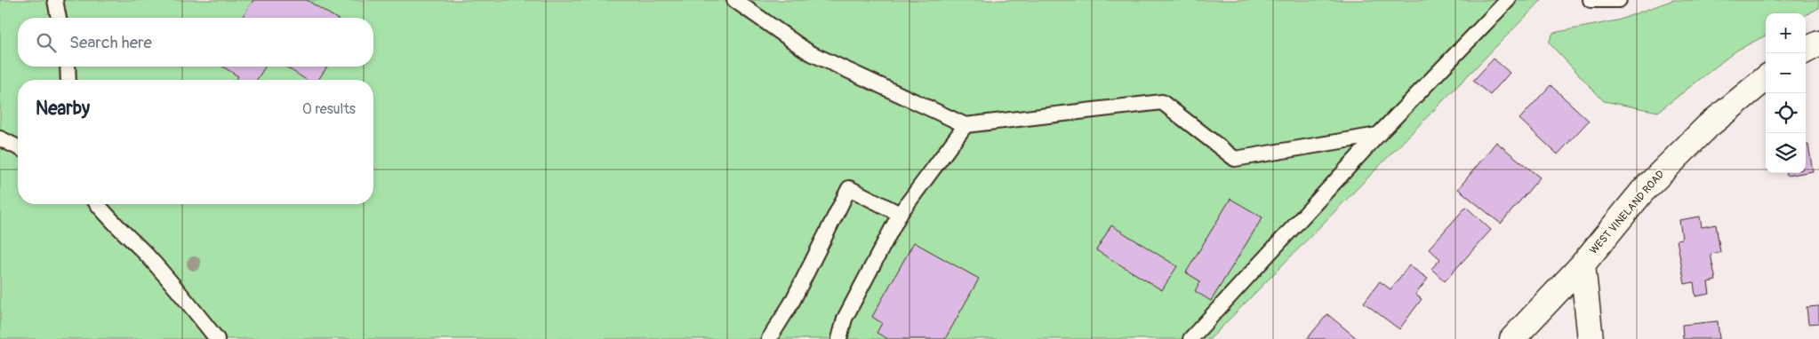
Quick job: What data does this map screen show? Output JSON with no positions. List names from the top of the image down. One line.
{"streets":{"street":["WEST VINELAND ROAD"]},"page":{"map_buttons":["+","−"],"search":"Search here","heading":["Nearby","0 results"]}}
